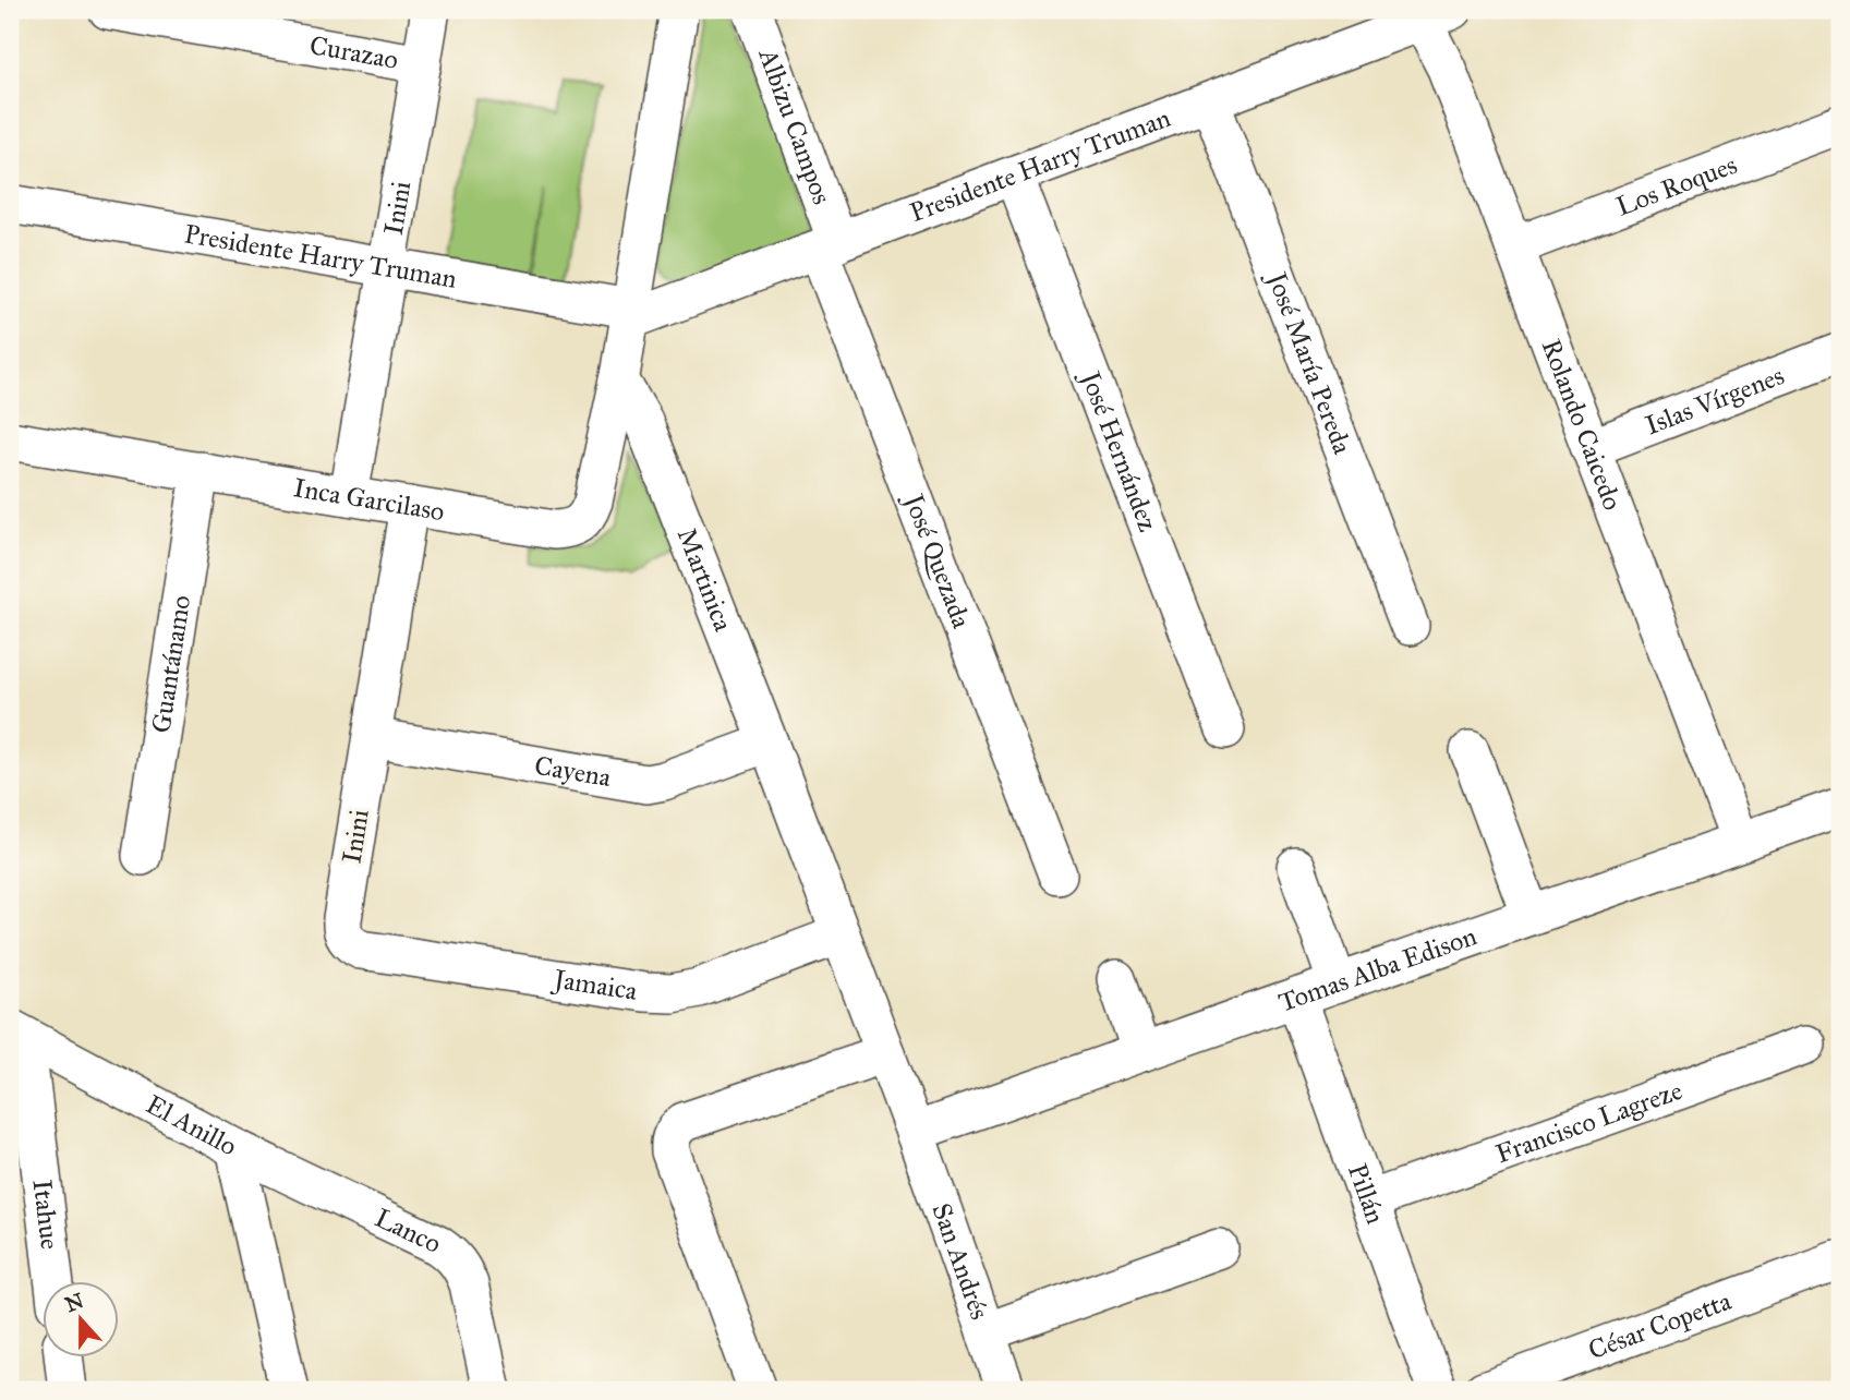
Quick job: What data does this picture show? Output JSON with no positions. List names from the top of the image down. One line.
{"streets":{"street":["Curazao","Albizu Campos","Presidente Harry Truman","Los Roques","Inini","José María Pereda","Islas Vírgenes","Rolando Caicedo","José Hernández","Inca Garcilaso","José Quezada","Martinica","Guantánamo","Cayena","Tomas Alba Edison","Jamaica","Francisco Lagreze","El Anillo","Pillán","Itahue","Lanco","San Andrés","César Copetta"]},"crossings":[["Curazao","Inini"],["Albizu Campos","Presidente Harry Truman"],["Albizu Campos","José Quezada"],["Presidente Harry Truman","Inini"],["Presidente Harry Truman","José María Pereda"],["Presidente Harry Truman","Rolando Caicedo"],["Presidente Harry Truman","José Hernández"],["Presidente Harry Truman","José Quezada"],["Los Roques","Rolando Caicedo"],["Inini","Inca Garcilaso"],["Inini","Cayena"],["Inini","Jamaica"],["Islas Vírgenes","Rolando Caicedo"],["Rolando Caicedo","Tomas Alba Edison"],["Inca Garcilaso","Martinica"],["Inca Garcilaso","Guantánamo"],["Martinica","Cayena"],["Martinica","Tomas Alba Edison"],["Martinica","Jamaica"],["Martinica","San Andrés"],["Tomas Alba Edison","Pillán"],["Tomas Alba Edison","San Andrés"],["Francisco Lagreze","Pillán"],["El Anillo","Itahue"],["El Anillo","Lanco"]],"north":"top"}
